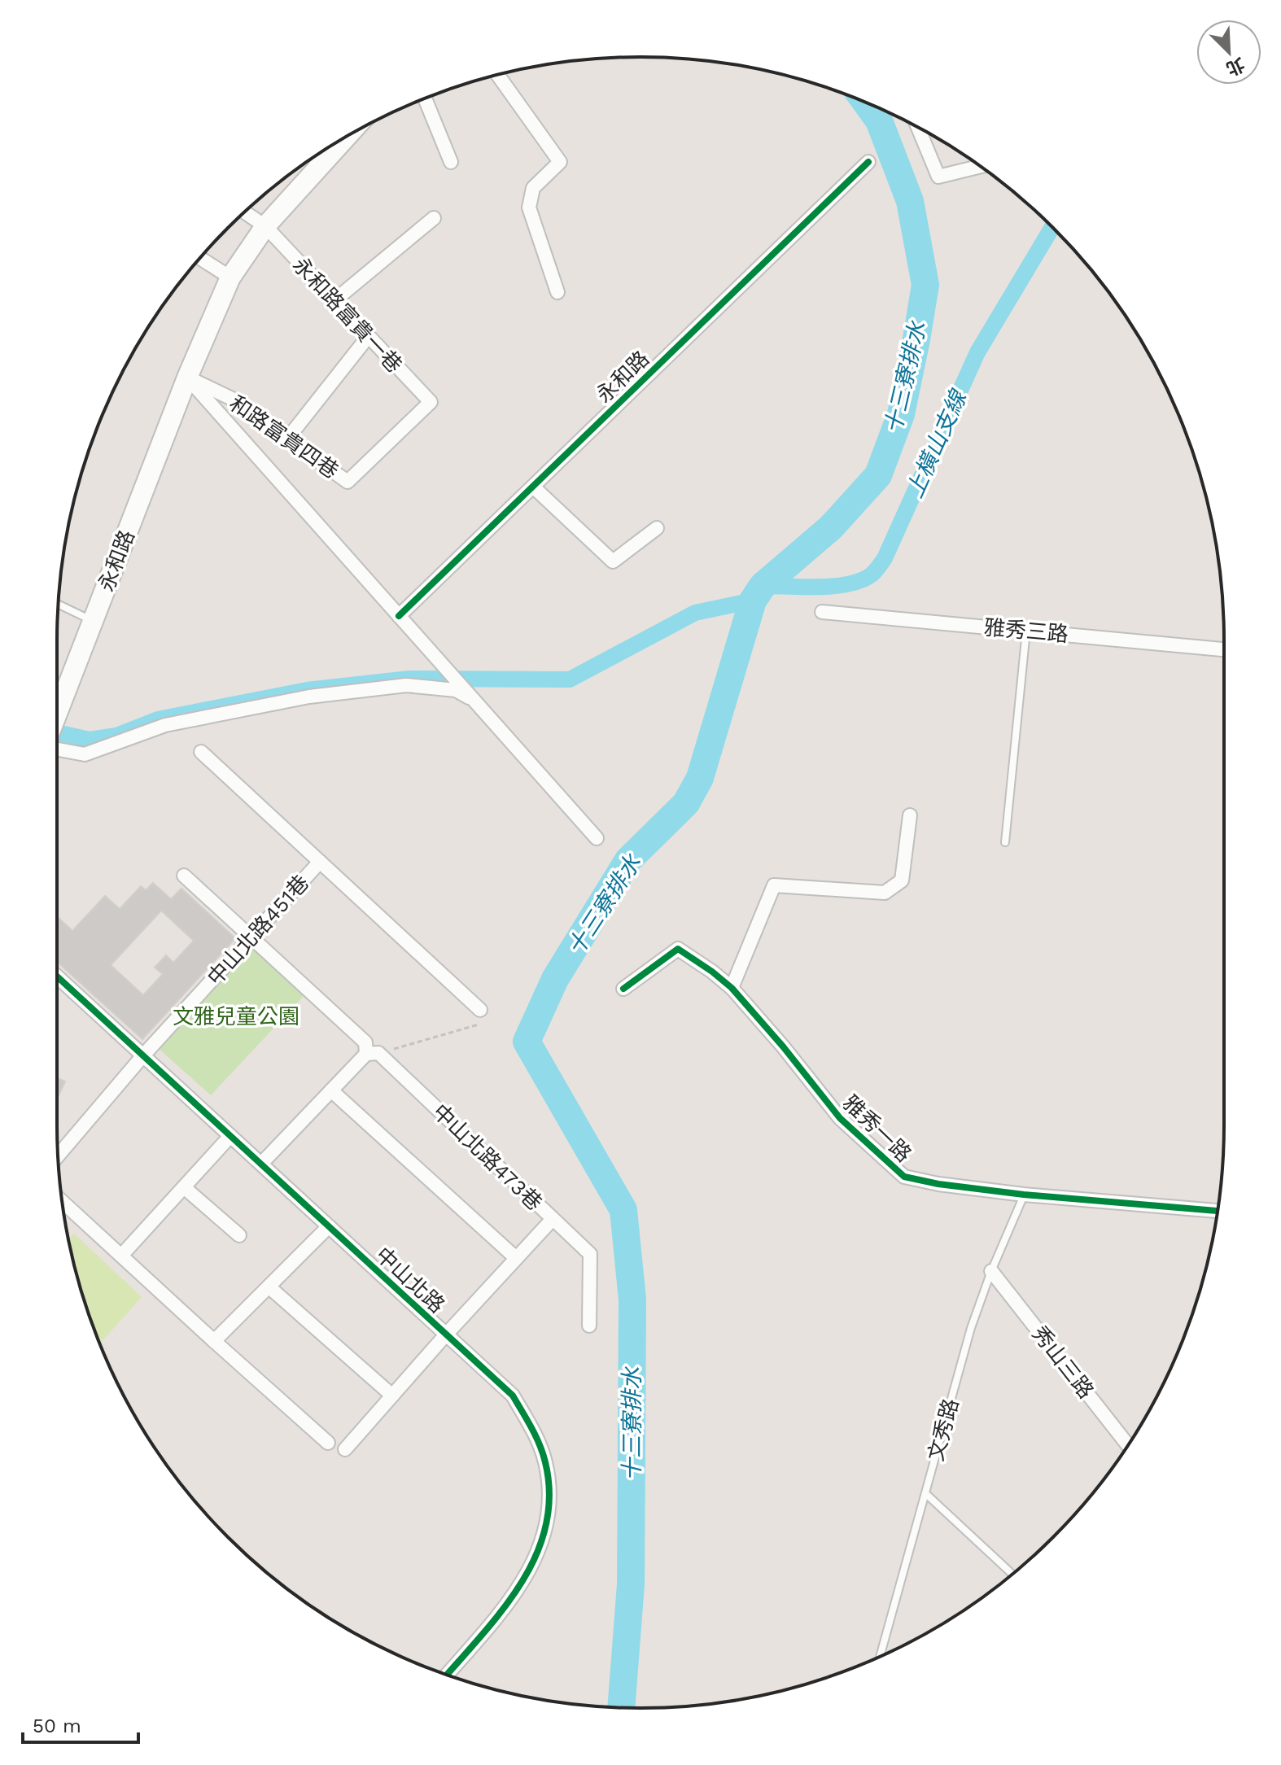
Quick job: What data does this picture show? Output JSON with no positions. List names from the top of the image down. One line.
{"streets":{"main road":["永和路"],"street":["永和路富貴一巷","和路富貴四巷","雅秀三路","中山北路451巷","雅秀一路","中山北路473巷","中山北路","秀山三路"],"lane":["文秀路"]},"crossings":[["永和路富貴一巷","永和路"],["永和路富貴一巷","和路富貴四巷"],["永和路","和路富貴四巷"],["中山北路451巷","中山北路473巷"],["中山北路451巷","中山北路"],["雅秀一路","文秀路"],["秀山三路","文秀路"]],"water":["十三寮排水","上橫山支線"],"parks":["文雅兒童公園"],"scale_bar":"50 m","north":"bottom right"}
